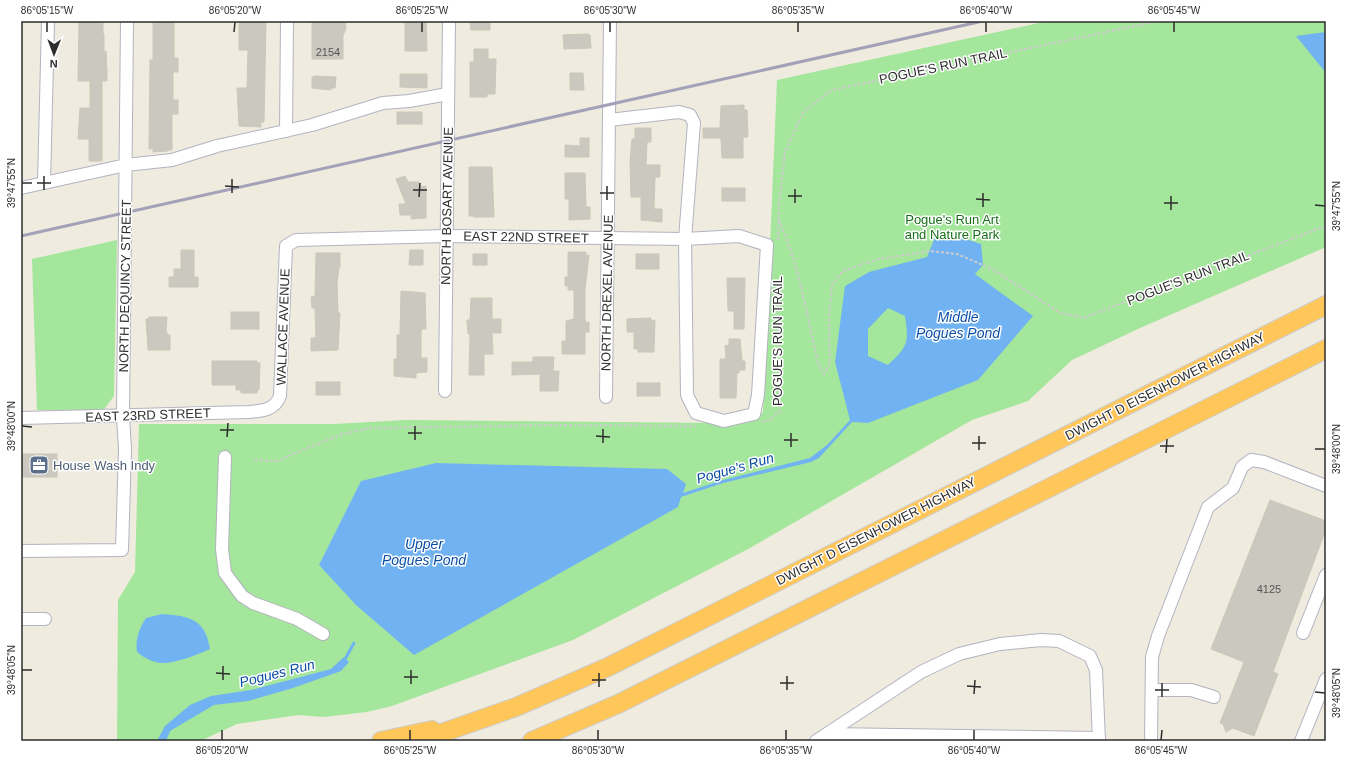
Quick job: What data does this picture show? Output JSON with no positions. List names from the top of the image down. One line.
{"streets":{"highway":["DWIGHT D EISENHOWER HIGHWAY"],"street":["NORTH BOSART AVENUE","EAST 22ND STREET","NORTH DEQUINCY STREET","NORTH DREXEL AVENUE","WALLACE AVENUE","EAST 23RD STREET"],"path":["POGUE'S RUN TRAIL"]},"crossings":[["POGUE'S RUN TRAIL","EAST 22ND STREET"],["NORTH BOSART AVENUE","EAST 22ND STREET"],["EAST 22ND STREET","NORTH DREXEL AVENUE"],["EAST 22ND STREET","WALLACE AVENUE"],["NORTH DEQUINCY STREET","EAST 23RD STREET"],["WALLACE AVENUE","EAST 23RD STREET"]],"water":["Middle Pogues Pond","Pogue's Run","Upper Pogues Pond","Pogues Run"],"parks":["Pogue's Run Art and Nature Park"],"places":{"office":["House Wash Indy"]},"house_numbers":["2154","4125"],"north":"bottom","coordinates":["86°05'15\"W","86°05'20\"W","86°05'25\"W","86°05'30\"W","86°05'35\"W","86°05'40\"W","86°05'45\"W","39°47'55\"N","39°48'00\"N","39°48'05\"N"]}
